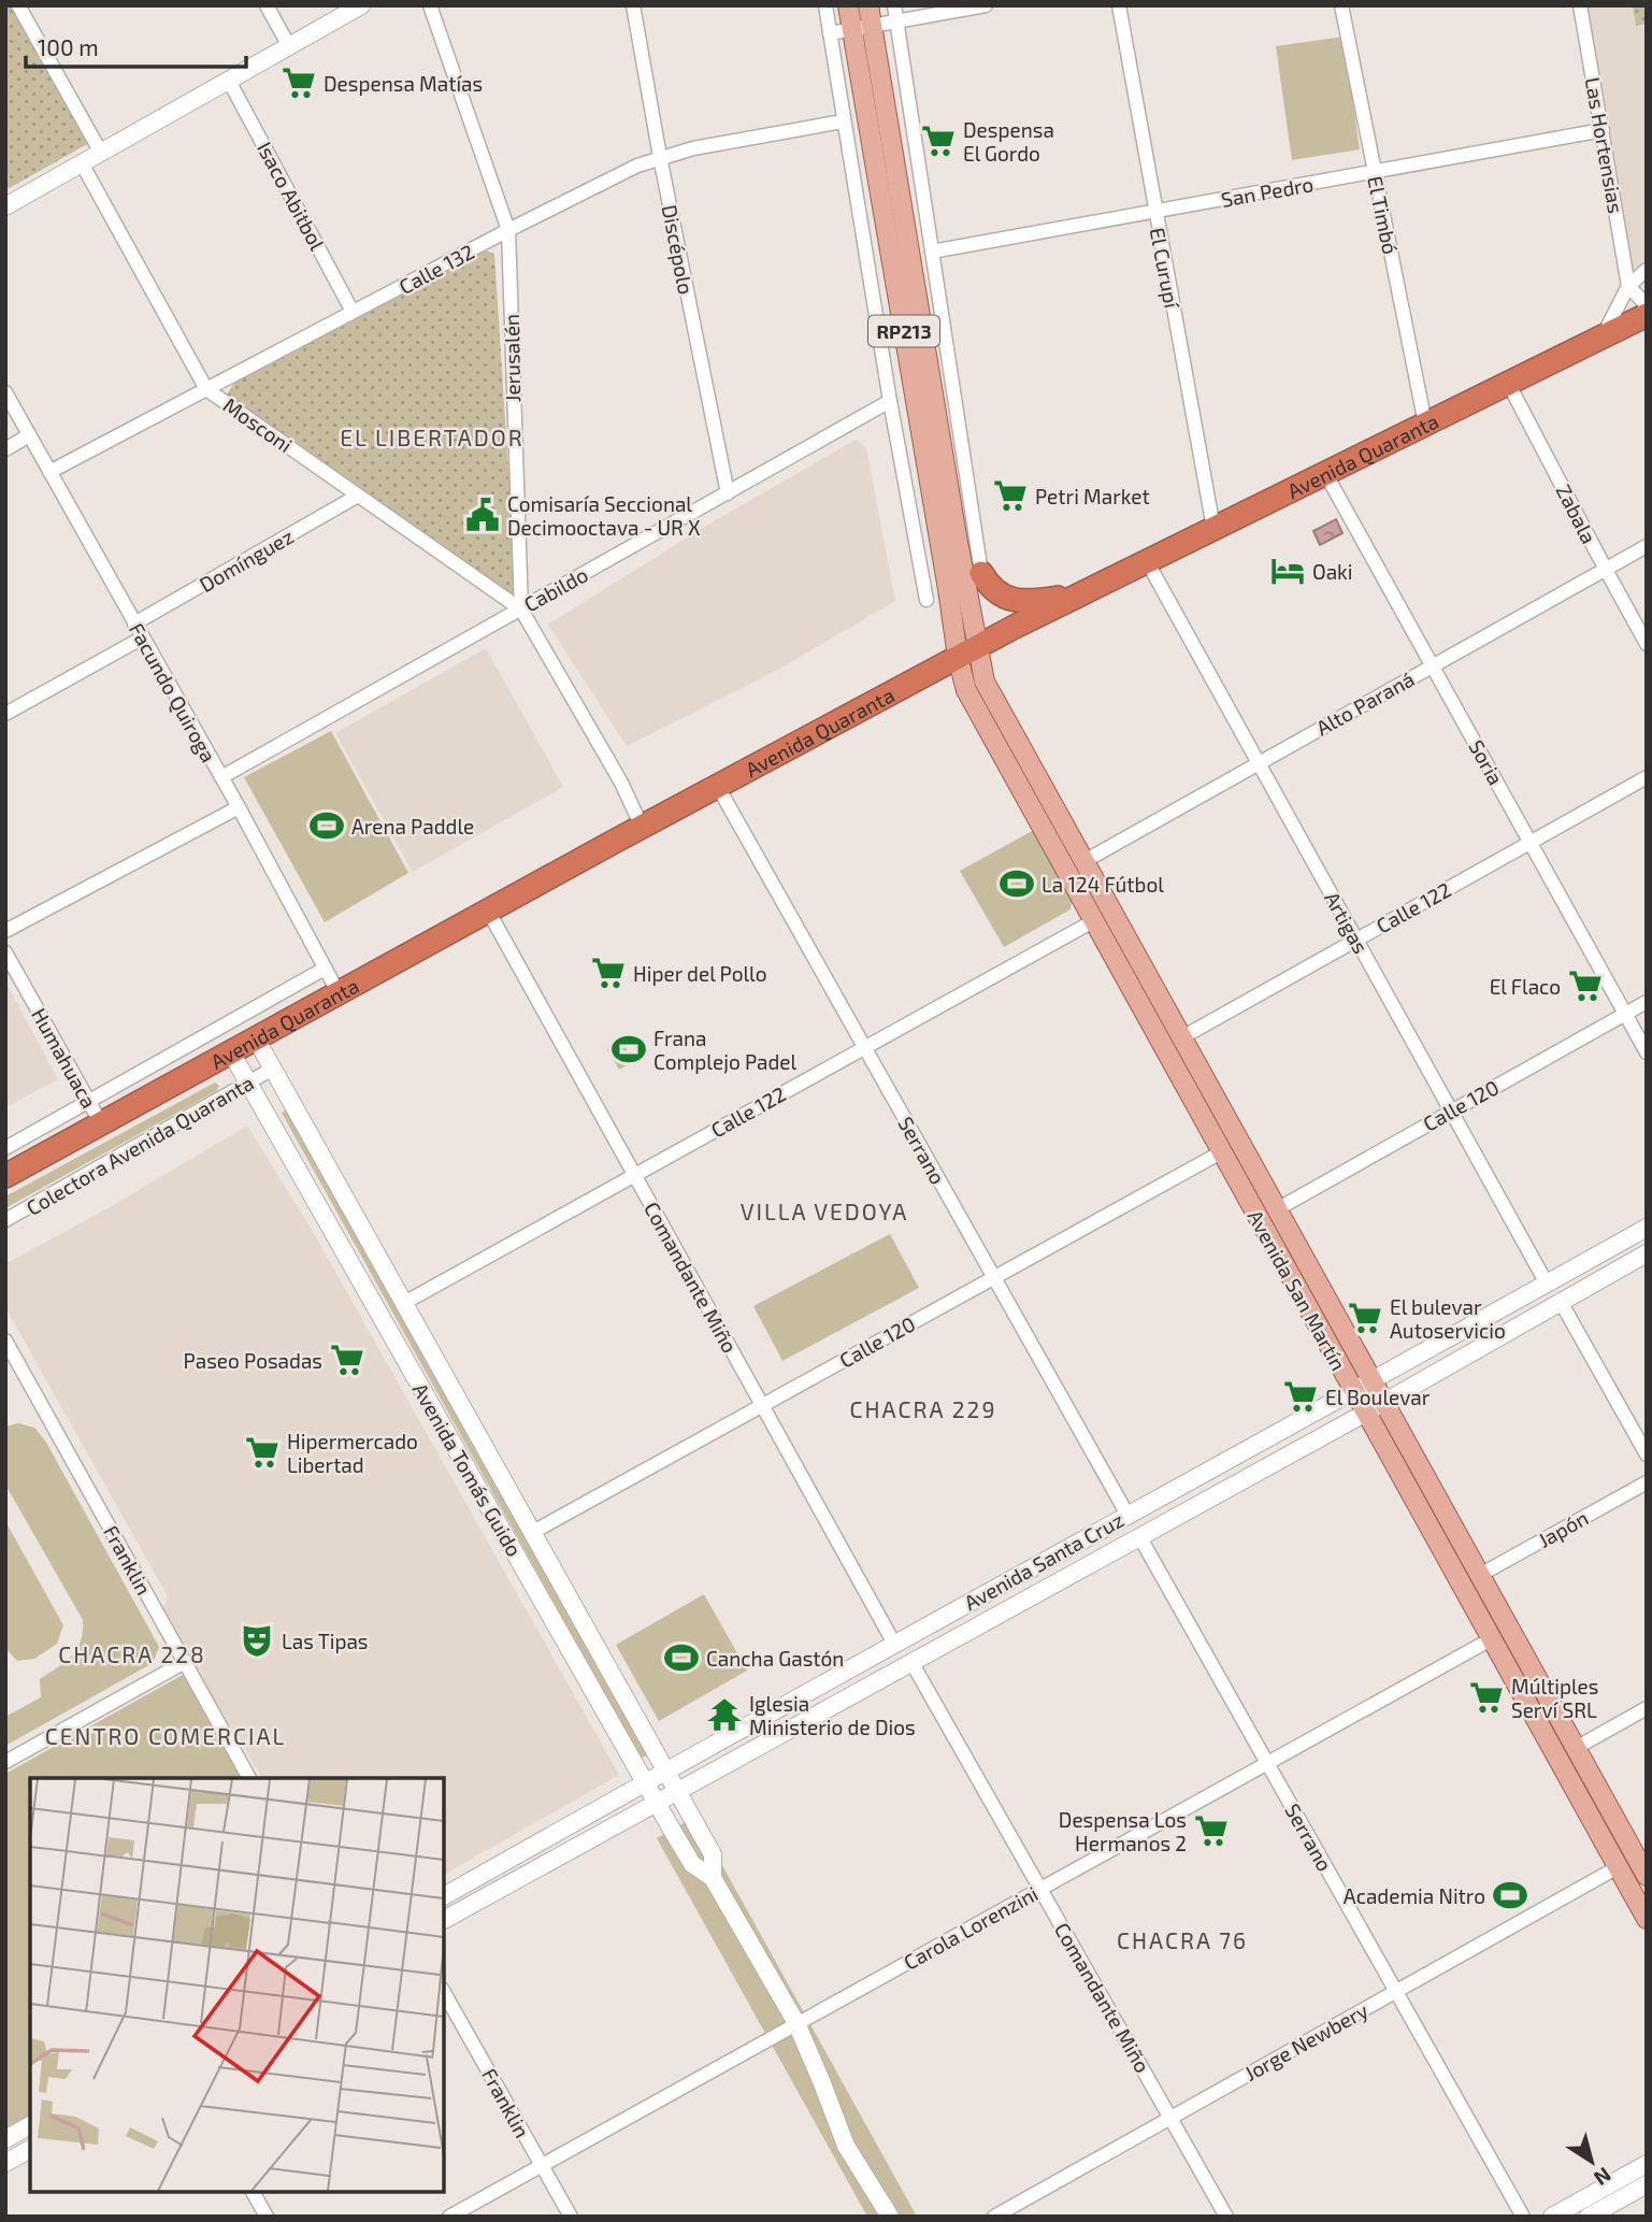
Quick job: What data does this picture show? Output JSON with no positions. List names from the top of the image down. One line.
{"streets":{"highway":["Avenida Quaranta"],"main road":["RP213","Avenida San Martín","Avenida Tomás Guido","Avenida Santa Cruz"],"street":["Las Hortensias","San Pedro","Isaco Abitbol","El Timbó","Discépolo","El Curupí","Calle 132","Jerusalén","Mosconi","Zabala","Domínguez","Cabildo","Facundo Quiroga","Alto Paraná","Soria","Calle 122","Artigas","Humahuaca","Calle 120","Colectora Avenida Quaranta","Serrano","Comandante Miño","Japón","Franklin","Carola Lorenzini","Jorge Newbery"]},"crossings":[["Las Hortensias","San Pedro"],["San Pedro","El Timbó"],["San Pedro","El Curupí"],["Isaco Abitbol","Calle 132"],["El Timbó","Avenida Quaranta"],["Discépolo","Calle 132"],["Discépolo","Cabildo"],["El Curupí","Avenida Quaranta"],["Calle 132","Jerusalén"],["Calle 132","Mosconi"],["Calle 132","Facundo Quiroga"],["RP213","Avenida Quaranta"],["RP213","Avenida San Martín"],["Jerusalén","Mosconi"],["Jerusalén","Avenida Quaranta"],["Jerusalén","Cabildo"],["Mosconi","Domínguez"],["Mosconi","Cabildo"],["Avenida Quaranta","Zabala"],["Avenida Quaranta","Facundo Quiroga"],["Avenida Quaranta","Soria"],["Avenida Quaranta","Artigas"],["Avenida Quaranta","Humahuaca"],["Avenida Quaranta","Serrano"],["Avenida Quaranta","Comandante Miño"],["Avenida Quaranta","Avenida San Martín"],["Avenida Quaranta","Avenida Tomás Guido"],["Zabala","Alto Paraná"],["Domínguez","Facundo Quiroga"],["Cabildo","Facundo Quiroga"],["Alto Paraná","Soria"],["Alto Paraná","Artigas"],["Alto Paraná","Avenida San Martín"],["Soria","Calle 122"],["Soria","Calle 120"],["Calle 122","Artigas"],["Calle 122","Serrano"],["Calle 122","Comandante Miño"],["Calle 122","Avenida San Martín"],["Calle 122","Avenida Tomás Guido"],["Artigas","Calle 120"],["Artigas","Avenida Santa Cruz"],["Calle 120","Serrano"],["Calle 120","Comandante Miño"],["Calle 120","Avenida San Martín"],["Calle 120","Avenida Tomás Guido"],["Colectora Avenida Quaranta","Avenida Tomás Guido"],["Serrano","Avenida Santa Cruz"],["Serrano","Carola Lorenzini"],["Serrano","Jorge Newbery"],["Comandante Miño","Avenida Santa Cruz"],["Comandante Miño","Carola Lorenzini"],["Comandante Miño","Jorge Newbery"],["Avenida San Martín","Japón"],["Avenida San Martín","Avenida Santa Cruz"],["Avenida San Martín","Carola Lorenzini"],["Avenida San Martín","Jorge Newbery"],["Avenida Tomás Guido","Avenida Santa Cruz"],["Avenida Tomás Guido","Carola Lorenzini"],["Franklin","Carola Lorenzini"]],"districts":["EL LIBERTADOR","VILLA VEDOYA","CHACRA 229","CHACRA 228","CENTRO COMERCIAL","CHACRA 76"],"places":{"supermarket":["Despensa Matías","Despensa El Gordo","Petri Market","Hiper del Pollo","El Flaco","El bulevar Autoservicio","Paseo Posadas","El Boulevar","Hipermercado Libertad","Múltiples Serví SRL","Despensa Los Hermanos 2"],"public building":["Comisaría Seccional Decimooctava - UR X"],"hotel":["Oaki"],"sports":["Arena Paddle","La 124 Fútbol","Frana Complejo Padel","Cancha Gastón","Academia Nitro"],"theatre":["Las Tipas"],"temple":["Iglesia Ministerio de Dios"]},"scale_bar":"100 m","north":"bottom right"}
